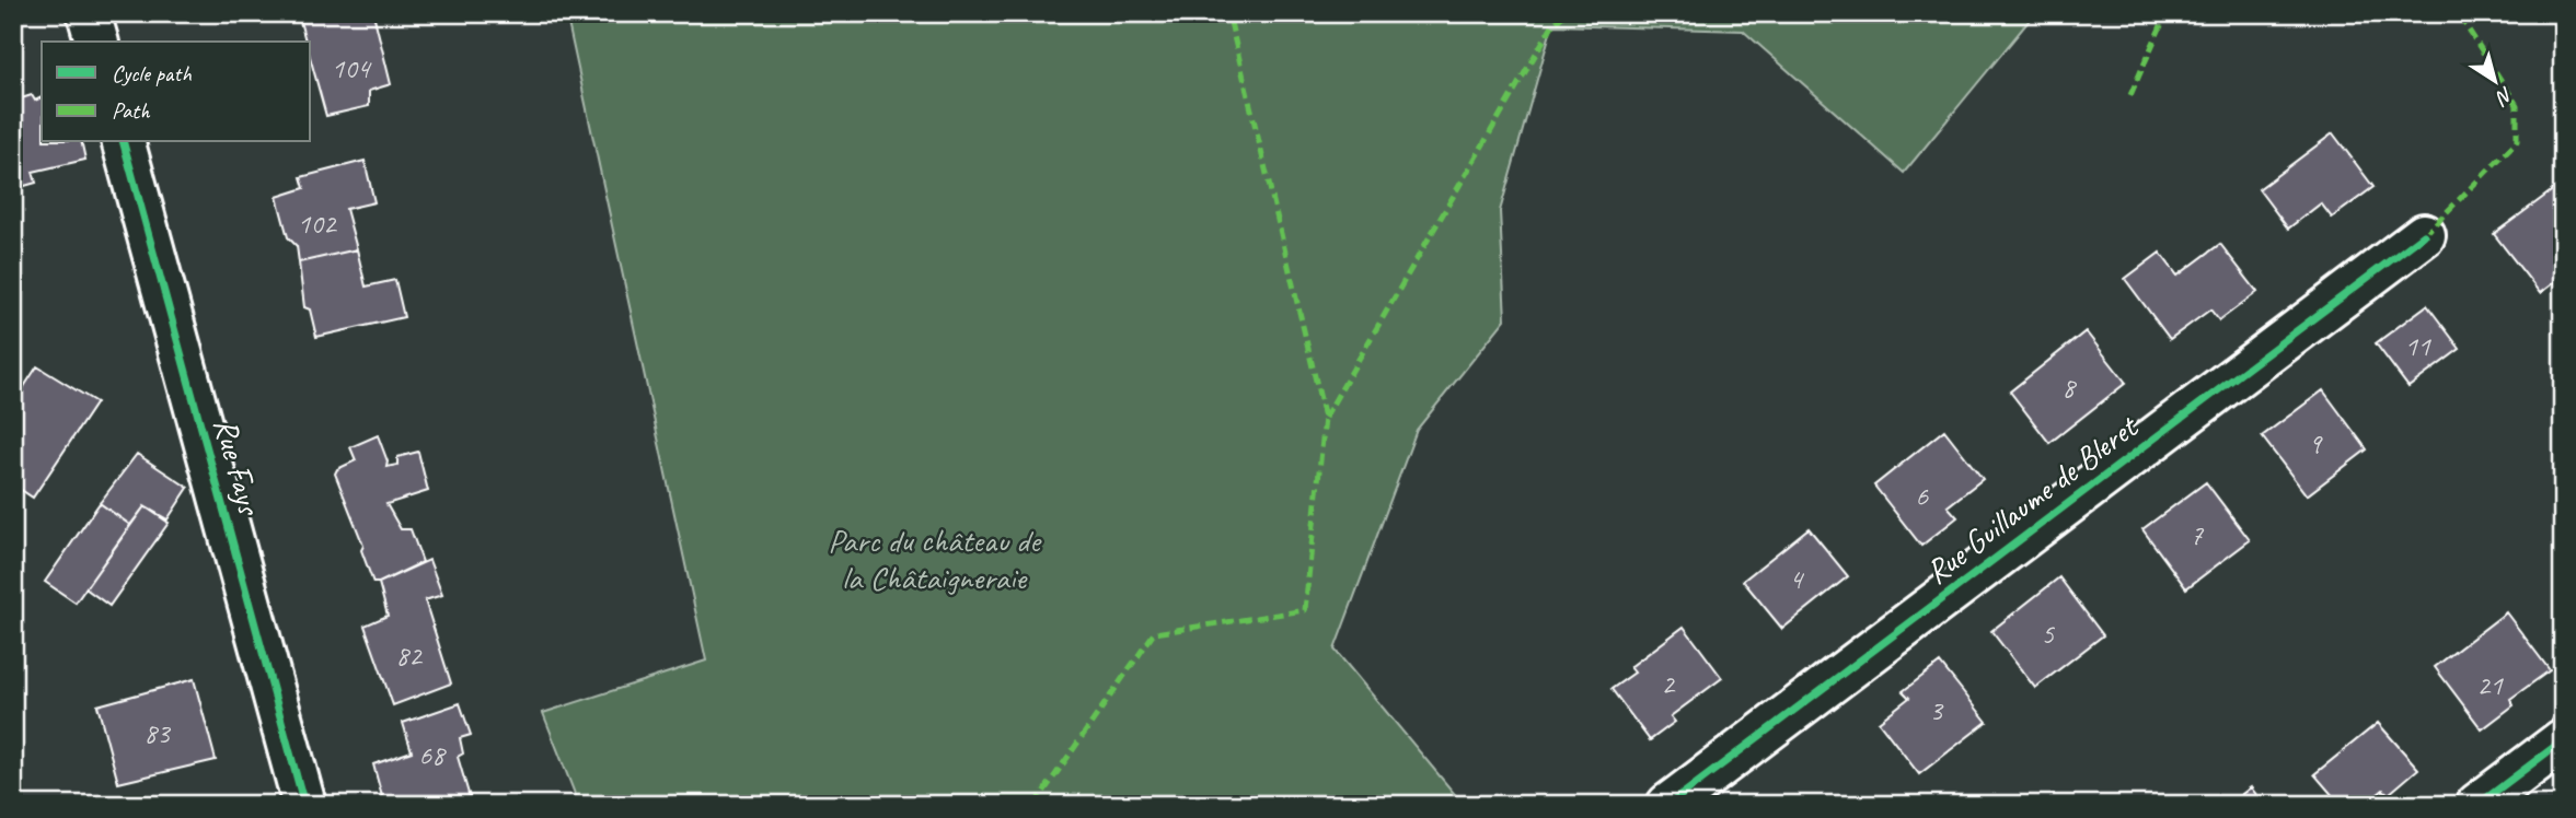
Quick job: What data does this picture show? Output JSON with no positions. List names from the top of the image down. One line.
{"streets":{"street":["Rue Fays","Rue Guillaume de Bleret"]},"parks":["Parc du château de la Châtaigneraie"],"house_numbers":["104","102","11","8","9","6","7","4","5","82","2","21","3","83","68"],"legend":["Cycle path","Path"],"north":"bottom right"}
